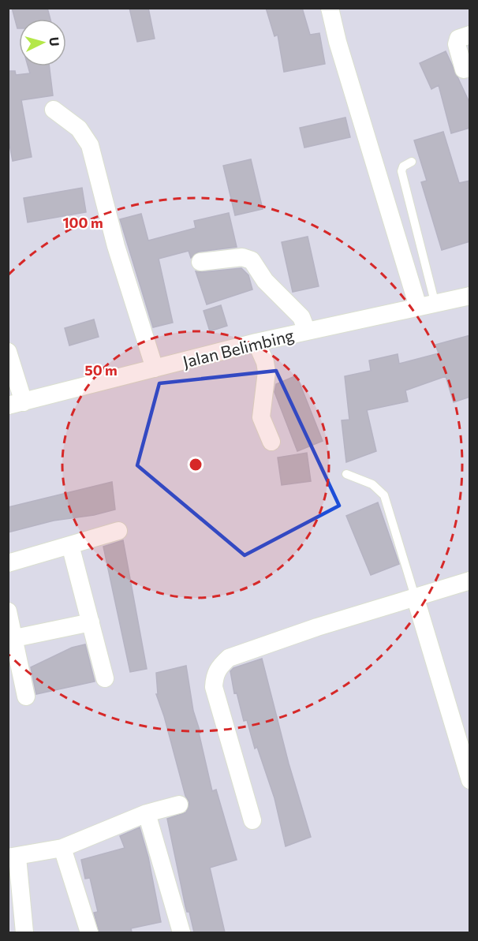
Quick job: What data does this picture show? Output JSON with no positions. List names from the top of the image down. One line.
{"streets":{"street":["Jalan Belimbing"]},"north":"right","rings":["100 m","50 m"]}
